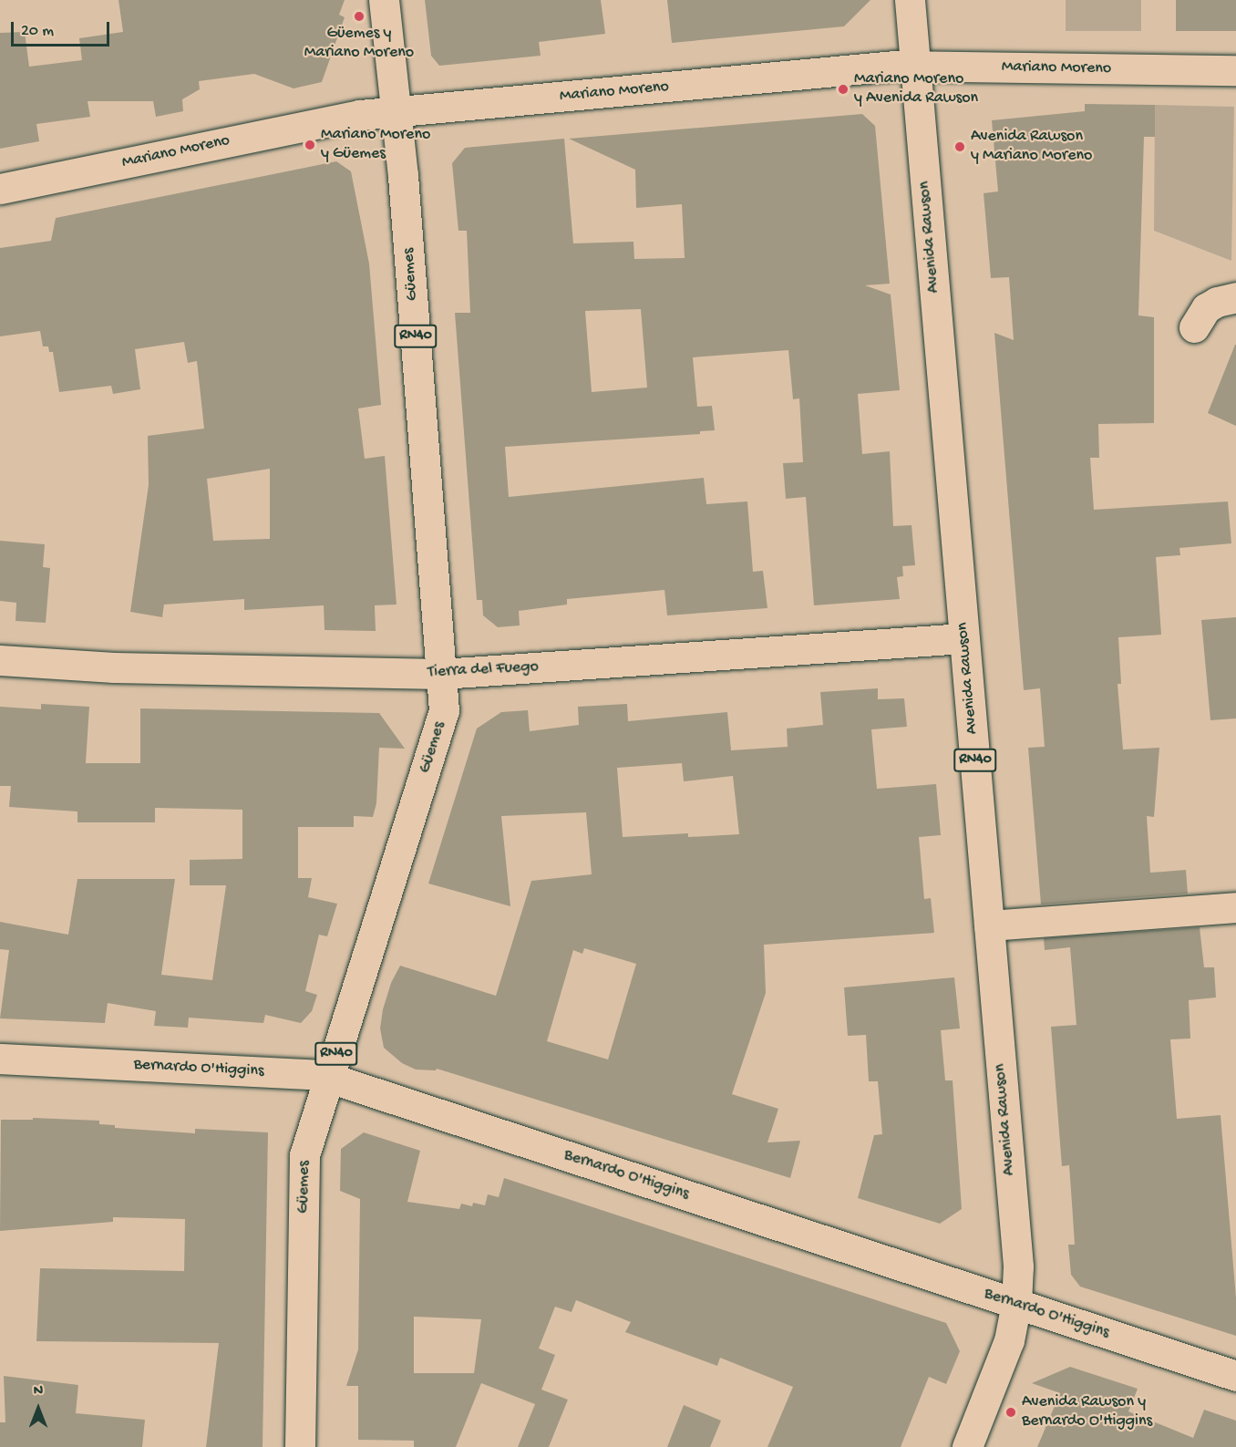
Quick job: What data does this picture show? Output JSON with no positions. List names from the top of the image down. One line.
{"streets":{"street":["Mariano Moreno","Avenida Rawson","Güemes","RN40","Tierra del Fuego","Bernardo O'Higgins"]},"crossings":[["Mariano Moreno","Avenida Rawson"],["Mariano Moreno","Güemes"],["Avenida Rawson","Tierra del Fuego"],["Avenida Rawson","Bernardo O'Higgins"],["Güemes","Tierra del Fuego"],["Güemes","Bernardo O'Higgins"]],"places":["Güemes y Mariano Moreno","Mariano Moreno y Avenida Rawson","Mariano Moreno y Güemes","Avenida Rawson y Mariano Moreno","Avenida Rawson y Bernardo O'Higgins"],"scale_bar":"20 m","north":"top"}
